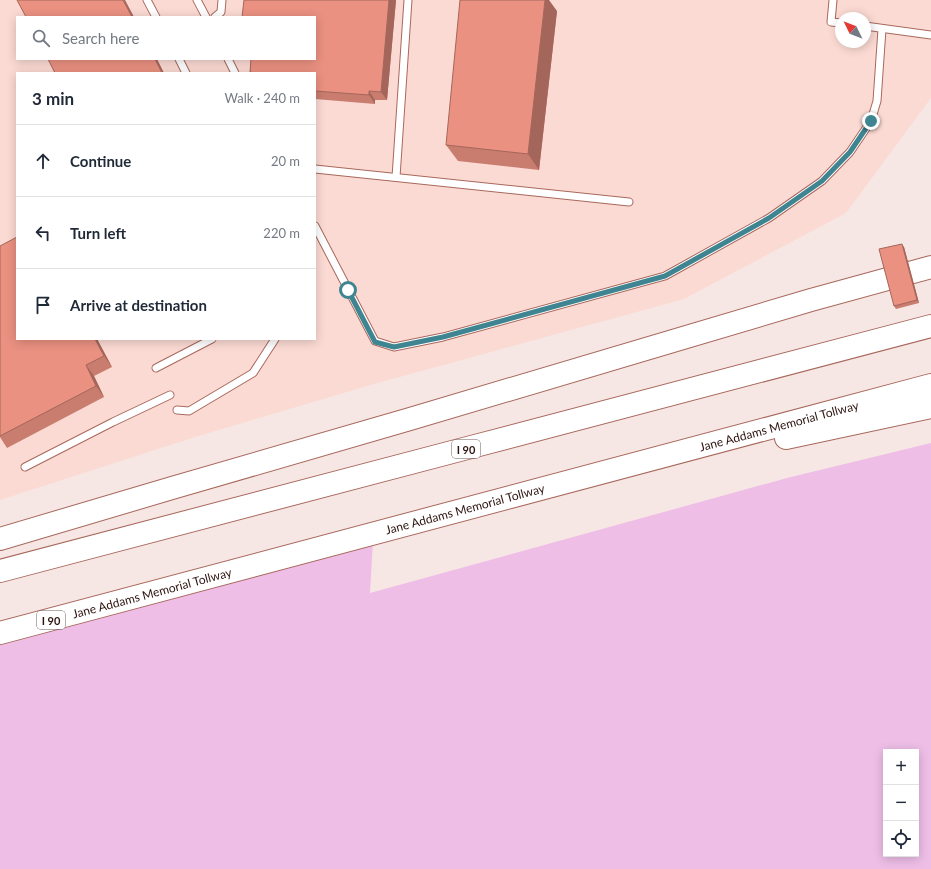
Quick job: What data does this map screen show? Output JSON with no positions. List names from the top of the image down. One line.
{"streets":{"highway":["Jane Addams Memorial Tollway","I 90"]},"north":"top left","page":{"search":"Search here","heading":["3 min","Walk · 240 m"],"list":[["Continue","20 m"],["Turn left","220 m"],"Arrive at destination"],"map_buttons":["+","−"]}}
